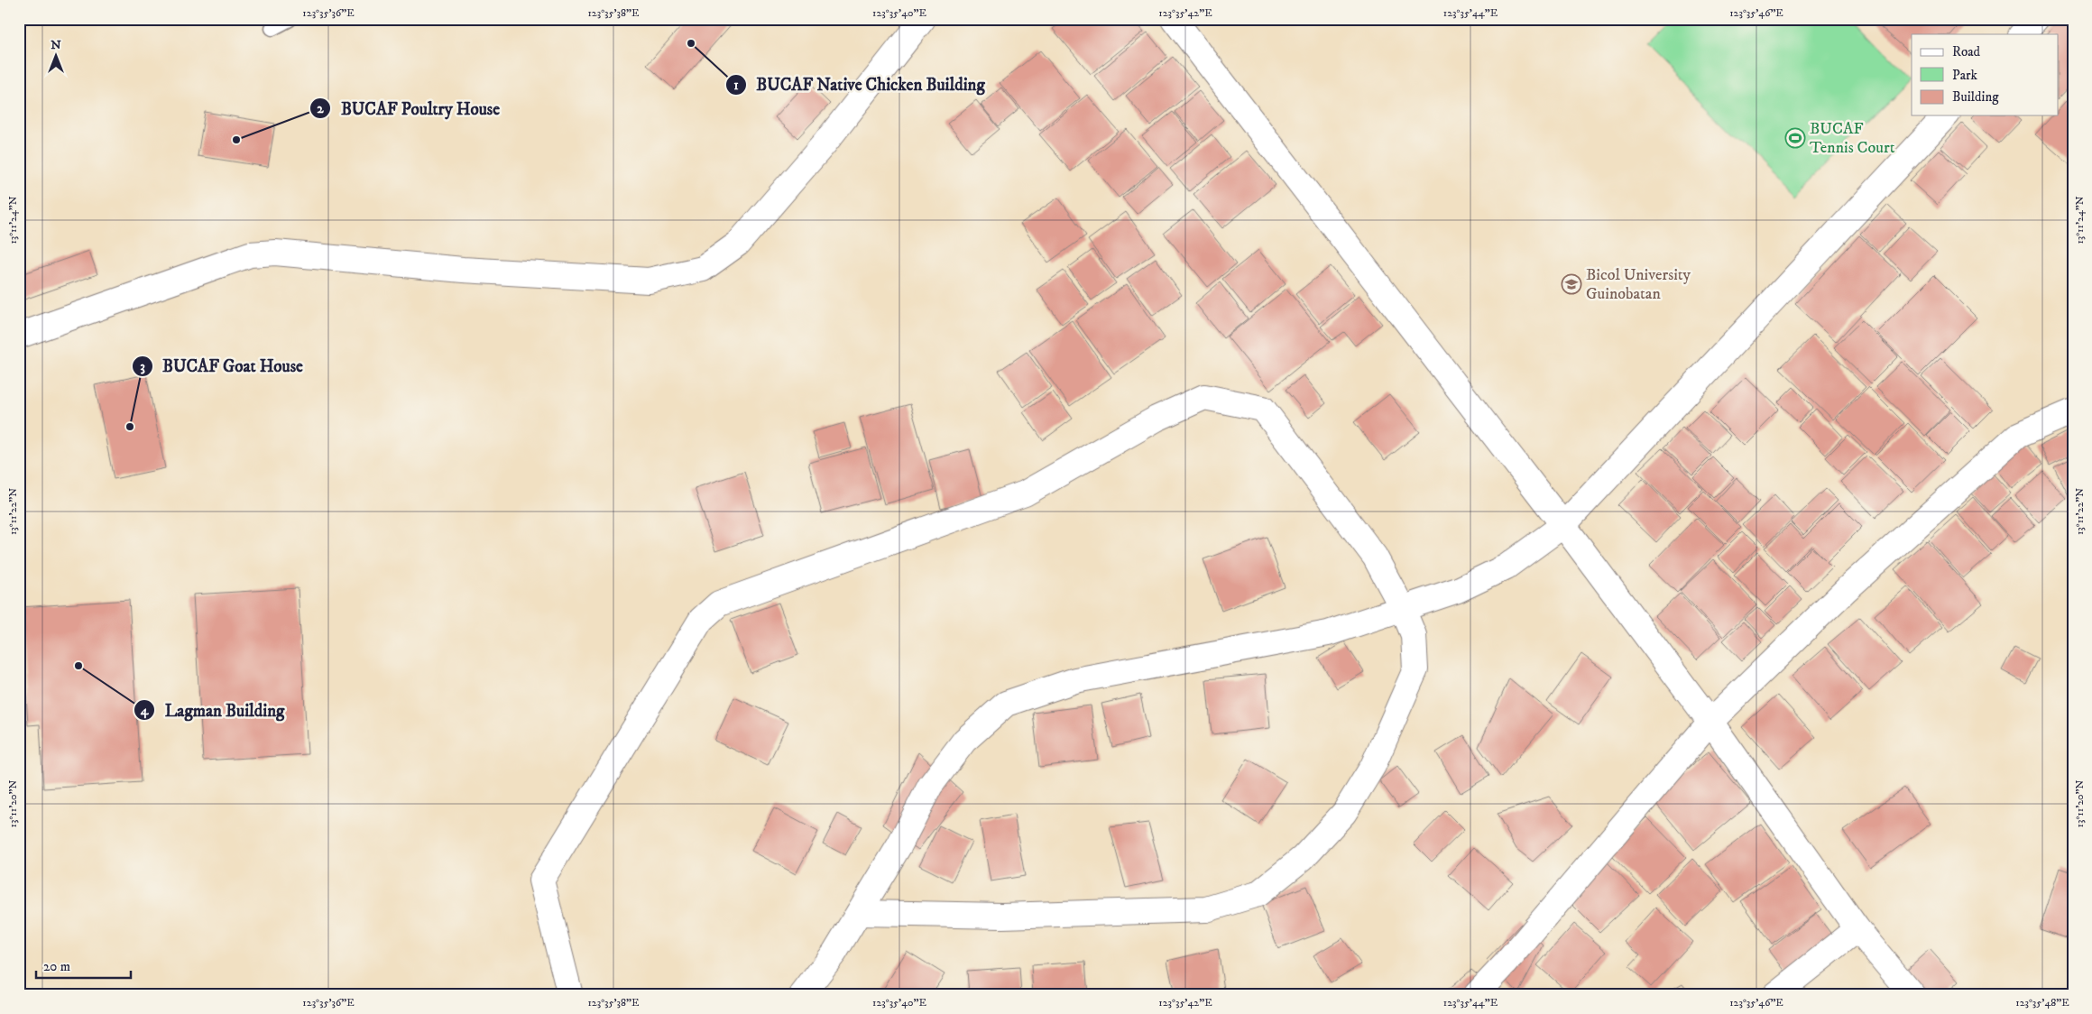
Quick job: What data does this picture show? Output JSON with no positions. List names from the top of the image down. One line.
{"places":{"other":["BUCAF Native Chicken Building","BUCAF Poultry House","BUCAF Goat House","Lagman Building"],"sports":["BUCAF Tennis Court"],"school or university":["Bicol University Guinobatan"]},"legend":["Road","Park","Building"],"scale_bar":"20 m","north":"top","coordinates":["123°35'36\"E","123°35'38\"E","123°35'40\"E","123°35'42\"E","123°35'44\"E","123°35'46\"E","13°11'24\"N","13°11'22\"N","13°11'20\"N","123°35'48\"E"]}
